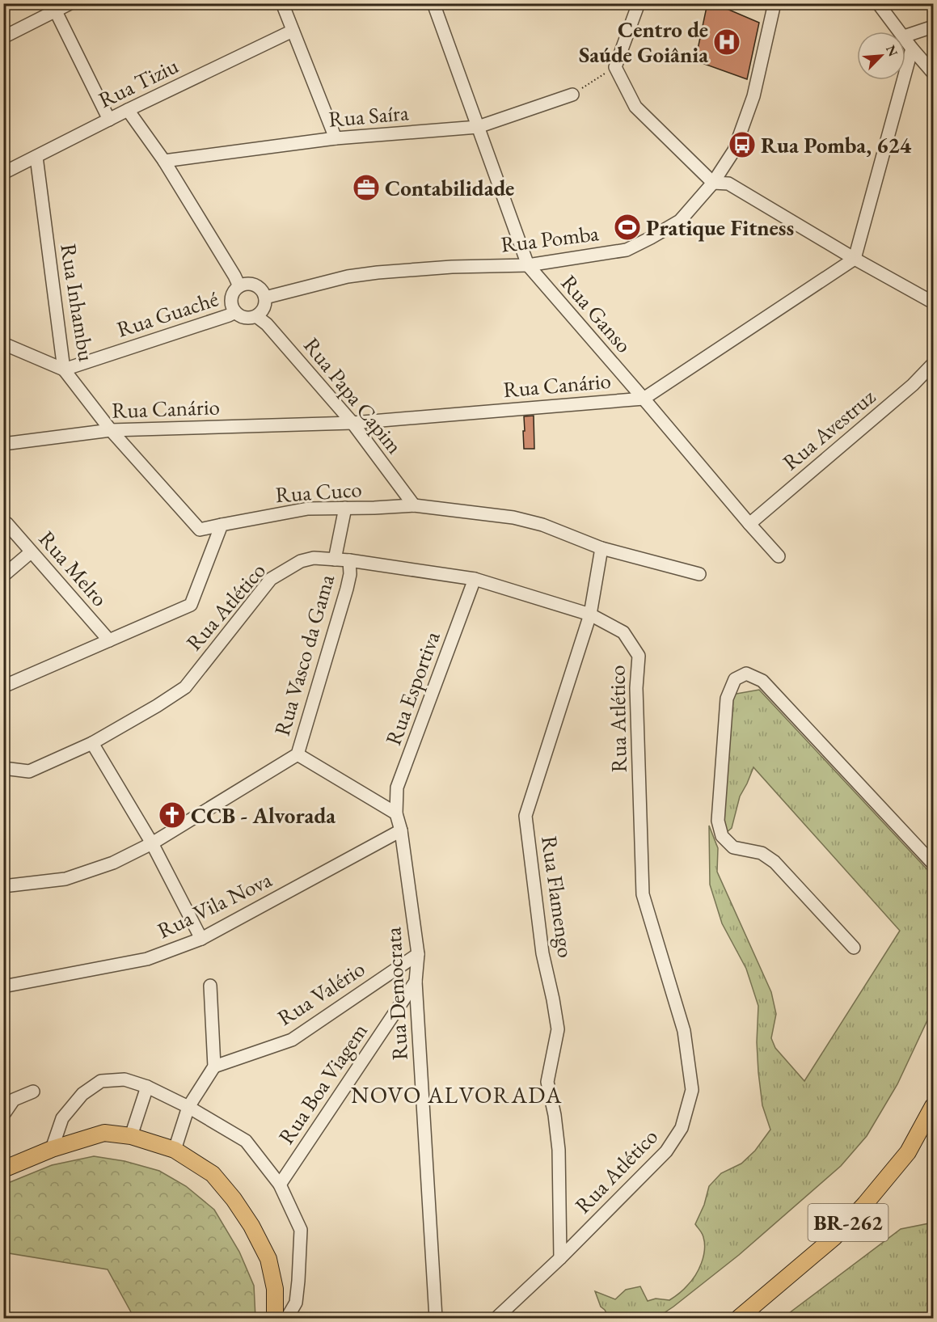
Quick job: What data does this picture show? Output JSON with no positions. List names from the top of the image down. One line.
{"streets":{"main road":["BR-262"],"street":["Rua Tiziu","Rua Saíra","Rua Pomba","Rua Inhambu","Rua Guaché","Rua Ganso","Rua Canário","Rua Papa Capim","Rua Avestruz","Rua Cuco","Rua Melro","Rua Atlético","Rua Vasco da Gama","Rua Esportiva","Rua Flamengo","Rua Vila Nova","Rua Valério","Rua Democrata","Rua Boa Viagem"]},"crossings":[["Rua Tiziu","Rua Inhambu"],["Rua Saíra","Rua Ganso"],["Rua Pomba","Rua Guaché"],["Rua Pomba","Rua Ganso"],["Rua Pomba","Rua Papa Capim"],["Rua Inhambu","Rua Guaché"],["Rua Inhambu","Rua Canário"],["Rua Inhambu","Rua Cuco"],["Rua Guaché","Rua Papa Capim"],["Rua Ganso","Rua Canário"],["Rua Ganso","Rua Avestruz"],["Rua Canário","Rua Papa Capim"],["Rua Papa Capim","Rua Cuco"],["Rua Cuco","Rua Flamengo"],["Rua Atlético","Rua Vasco da Gama"],["Rua Atlético","Rua Esportiva"],["Rua Atlético","Rua Flamengo"],["Rua Esportiva","Rua Democrata"],["Rua Vila Nova","Rua Democrata"],["Rua Valério","Rua Democrata"],["Rua Democrata","Rua Boa Viagem"]],"districts":["NOVO ALVORADA"],"places":{"hospital":["Centro de Saúde Goiânia"],"bus stop":["Rua Pomba, 624"],"office":["Contabilidade"],"sports":["Pratique Fitness"],"church":["CCB - Alvorada"]},"north":"top right"}
